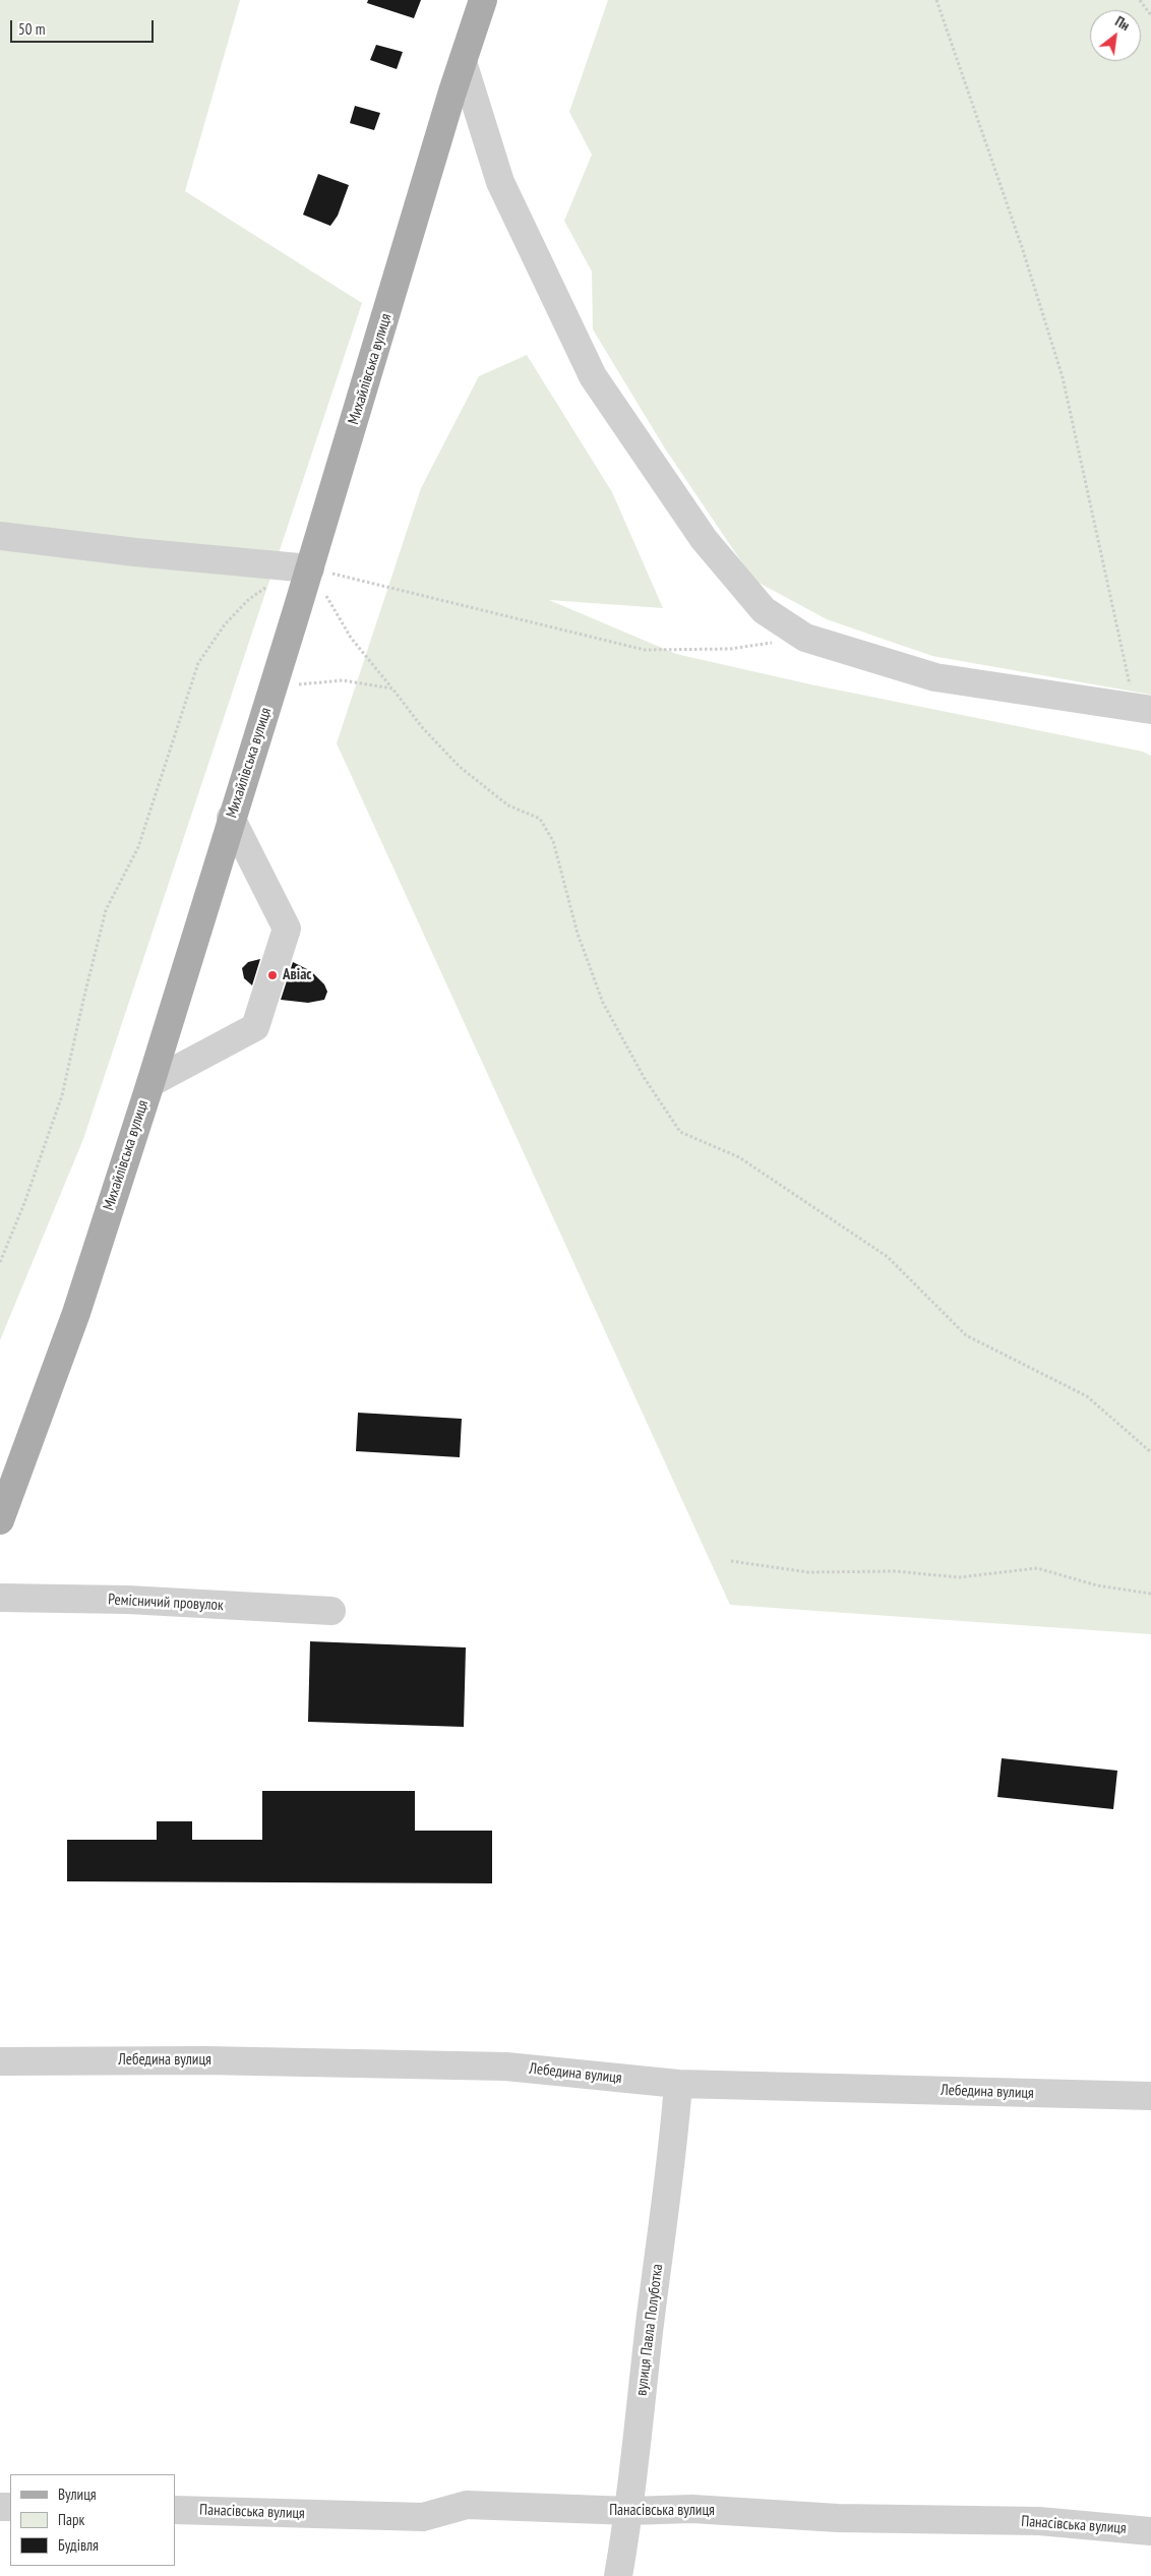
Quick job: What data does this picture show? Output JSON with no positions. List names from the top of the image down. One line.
{"streets":{"main road":["Михайлівська вулиця"],"street":["Ремісничий провулок","Лебедина вулиця","вулиця Павла Полуботка","Панасівська вулиця"]},"crossings":[["Лебедина вулиця","вулиця Павла Полуботка"],["вулиця Павла Полуботка","Панасівська вулиця"]],"places":["Авіас"],"legend":["Вулиця","Парк","Будівля"],"scale_bar":"50 m","north":"top right"}
